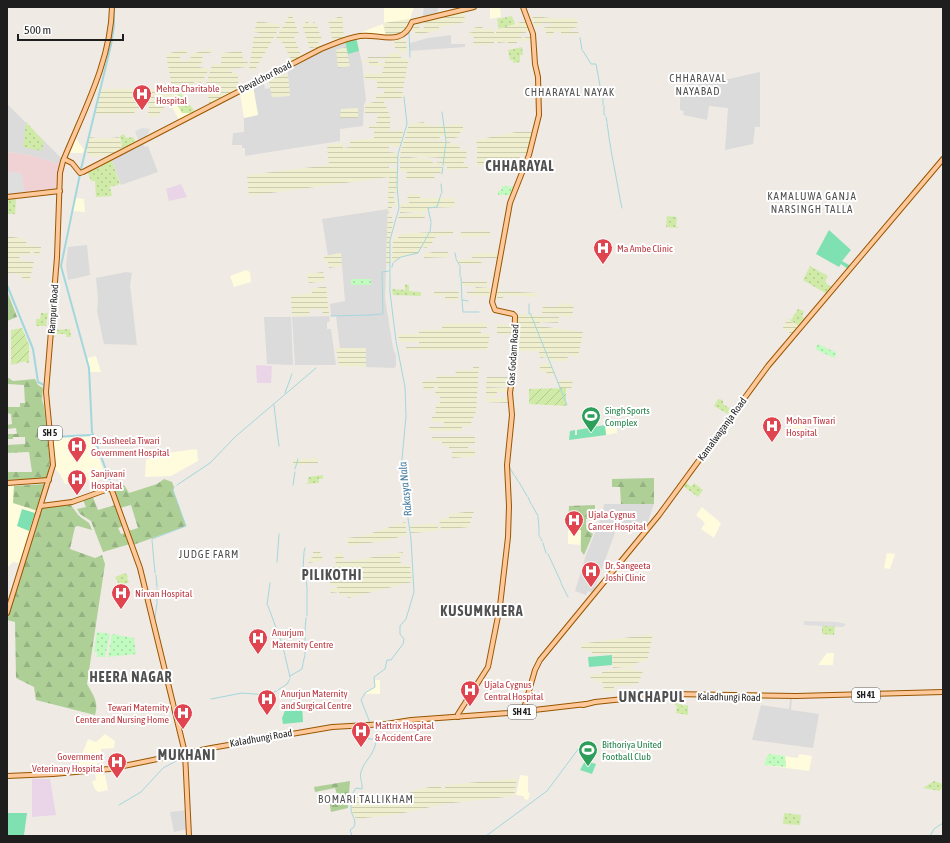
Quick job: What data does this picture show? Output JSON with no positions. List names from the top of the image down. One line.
{"streets":{"main road":["Devalchor Road","Rampur Road","Gas Godam Road","Kamalwaganja Road","SH 5","SH 41","Kaladhungi Road"]},"crossings":[["Gas Godam Road","Kaladhungi Road"],["Kamalwaganja Road","Kaladhungi Road"]],"districts":["CHHARAVAL NAYABAD","CHHARAYAL NAYAK","CHHARAYAL","KAMALUWA GANJA NARSINGH TALLA","JUDGE FARM","PILIKOTHI","KUSUMKHERA","HEERA NAGAR","UNCHAPUL","MUKHANI","BOMARI TALLIKHAM"],"water":["Rakasya Nala"],"places":{"hospital":["Mehta Charitable Hospital","Ma Ambe Clinic","Mohan Tiwari Hospital","Dr. Susheela Tiwari Government Hospital","Sanjivani Hospital","Ujala Cygnus Cancer Hospital","Dr. Sangeeta Joshi Clinic","Nirvan Hospital","Anurjum Maternity Centre","Ujala Cygnus Central Hospital","Anurjun Maternity and Surgical Centre","Tewari Maternity Center and Nursing Home","Mattrix Hospital & Accident Care","Government Veterinary Hospital"],"sports":["Singh Sports Complex","Bithoriya United Football Club"]},"scale_bar":"500 m"}
